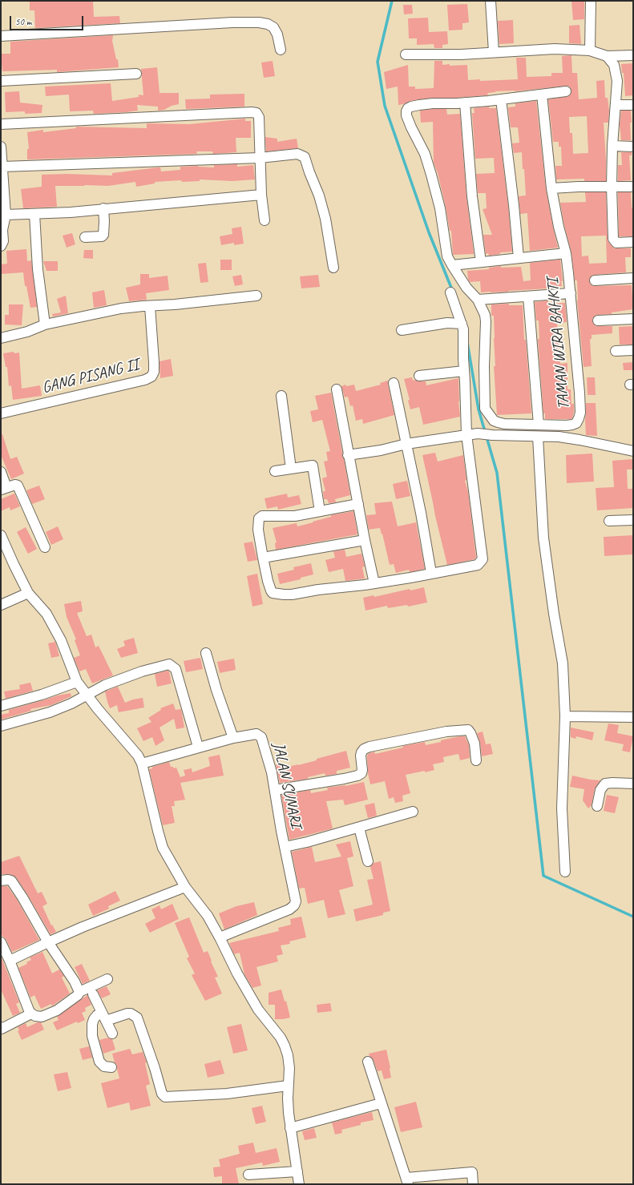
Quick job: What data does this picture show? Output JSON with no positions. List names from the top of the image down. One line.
{"streets":{"street":["TAMAN WIRA BAHKTI","GANG PISANG II","JALAN SUNARI"]},"scale_bar":"50 m"}
